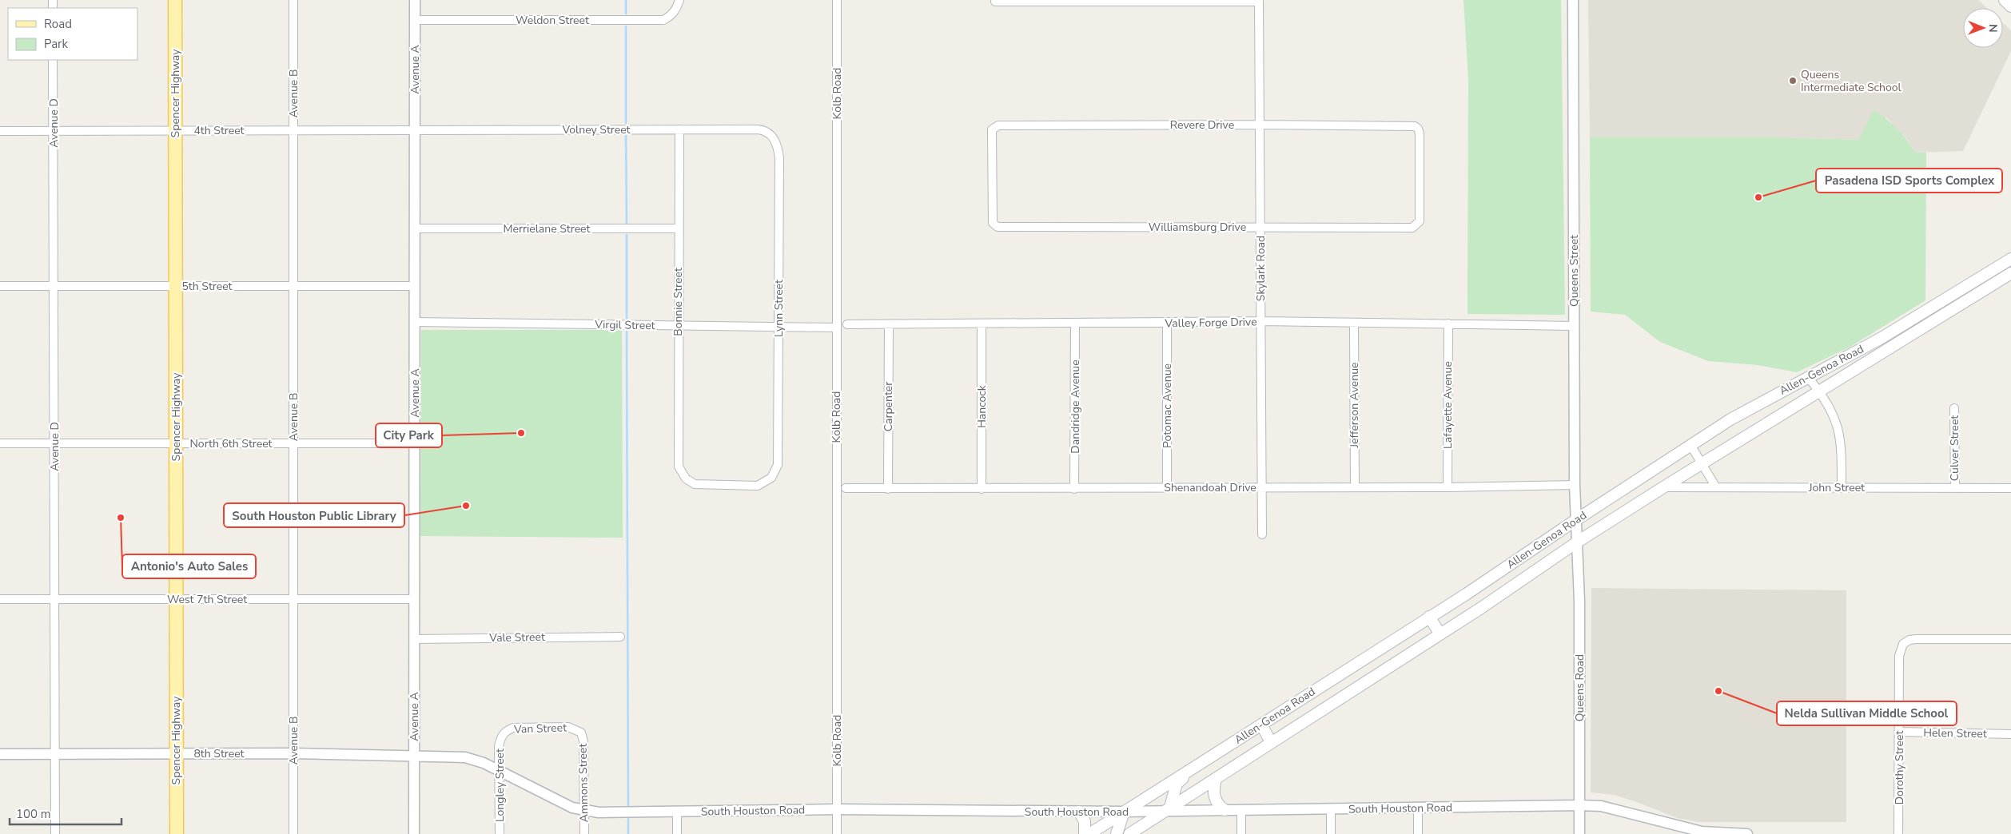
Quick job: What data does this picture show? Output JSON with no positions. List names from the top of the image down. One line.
{"streets":{"main road":["Spencer Highway","Allen-Genoa Road"],"street":["Weldon Street","Avenue A","Avenue B","Kolb Road","Avenue D","Revere Drive","Volney Street","4th Street","Williamsburg Drive","Merrielane Street","Skylark Road","Queens Street","5th Street","Bonnie Street","Lynn Street","Valley Forge Drive","Virgil Street","Jefferson Avenue","Lafayette Avenue","Potomac Avenue","Carpenter","Hancock","Dandridge Avenue","North 6th Street","Culver Street","Shenandoah Drive","John Street","West 7th Street","Vale Street","Queens Road","Van Street","Helen Street","8th Street","Dorothy Street","Ammons Street","Longley Street","South Houston Road"]},"crossings":[["Weldon Street","Avenue A"],["Avenue A","Volney Street"],["Avenue A","4th Street"],["Avenue A","Merrielane Street"],["Avenue A","5th Street"],["Avenue A","Virgil Street"],["Avenue A","North 6th Street"],["Avenue A","West 7th Street"],["Avenue A","Vale Street"],["Avenue A","8th Street"],["Avenue A","South Houston Road"],["Spencer Highway","4th Street"],["Spencer Highway","5th Street"],["Spencer Highway","North 6th Street"],["Spencer Highway","West 7th Street"],["Spencer Highway","8th Street"],["Avenue B","4th Street"],["Avenue B","5th Street"],["Avenue B","North 6th Street"],["Avenue B","West 7th Street"],["Avenue B","8th Street"],["Kolb Road","Virgil Street"],["Kolb Road","South Houston Road"],["Avenue D","4th Street"],["Avenue D","5th Street"],["Avenue D","North 6th Street"],["Avenue D","West 7th Street"],["Avenue D","8th Street"],["Revere Drive","Williamsburg Drive"],["Revere Drive","Skylark Road"],["Volney Street","4th Street"],["Volney Street","Bonnie Street"],["Volney Street","Lynn Street"],["Williamsburg Drive","Skylark Road"],["Merrielane Street","Bonnie Street"],["Skylark Road","Valley Forge Drive"],["Skylark Road","Shenandoah Drive"],["Queens Street","Valley Forge Drive"],["Queens Street","Allen-Genoa Road"],["Queens Street","Shenandoah Drive"],["Queens Street","Queens Road"],["Bonnie Street","Lynn Street"],["Bonnie Street","Virgil Street"],["Lynn Street","Virgil Street"],["Valley Forge Drive","Jefferson Avenue"],["Valley Forge Drive","Lafayette Avenue"],["Valley Forge Drive","Potomac Avenue"],["Valley Forge Drive","Carpenter"],["Valley Forge Drive","Hancock"],["Valley Forge Drive","Dandridge Avenue"],["Allen-Genoa Road","John Street"],["Allen-Genoa Road","Queens Road"],["Allen-Genoa Road","South Houston Road"],["Jefferson Avenue","Shenandoah Drive"],["Lafayette Avenue","Shenandoah Drive"],["Potomac Avenue","Shenandoah Drive"],["Carpenter","Shenandoah Drive"],["Hancock","Shenandoah Drive"],["Dandridge Avenue","Shenandoah Drive"],["Culver Street","John Street"],["Queens Road","South Houston Road"],["Van Street","Ammons Street"],["Van Street","Longley Street"],["Helen Street","Dorothy Street"],["8th Street","South Houston Road"],["Ammons Street","South Houston Road"],["Longley Street","South Houston Road"]],"places":["Queens Intermediate School","Pasadena ISD Sports Complex","City Park","South Houston Public Library","Antonio's Auto Sales","Nelda Sullivan Middle School"],"legend":["Road","Park"],"scale_bar":"100 m","north":"right"}
